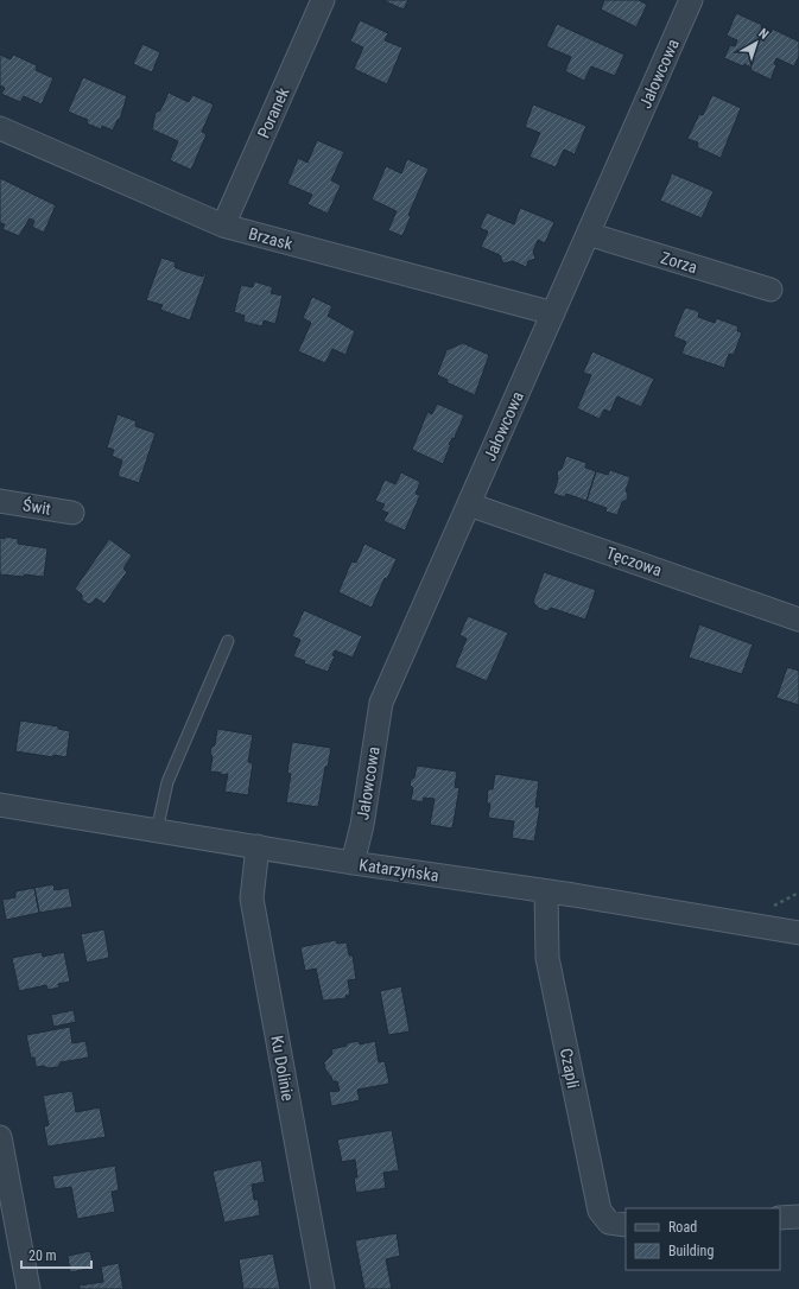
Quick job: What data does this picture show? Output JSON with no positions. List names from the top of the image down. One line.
{"streets":{"street":["Jałowcowa","Poranek","Brzask","Zorza","Świt","Tęczowa","Katarzyńska","Ku Dolinie","Czapli"]},"crossings":[["Jałowcowa","Brzask"],["Jałowcowa","Zorza"],["Jałowcowa","Tęczowa"],["Jałowcowa","Katarzyńska"],["Poranek","Brzask"],["Katarzyńska","Ku Dolinie"],["Katarzyńska","Czapli"]],"legend":["Road","Building"],"scale_bar":"20 m","north":"top right"}
